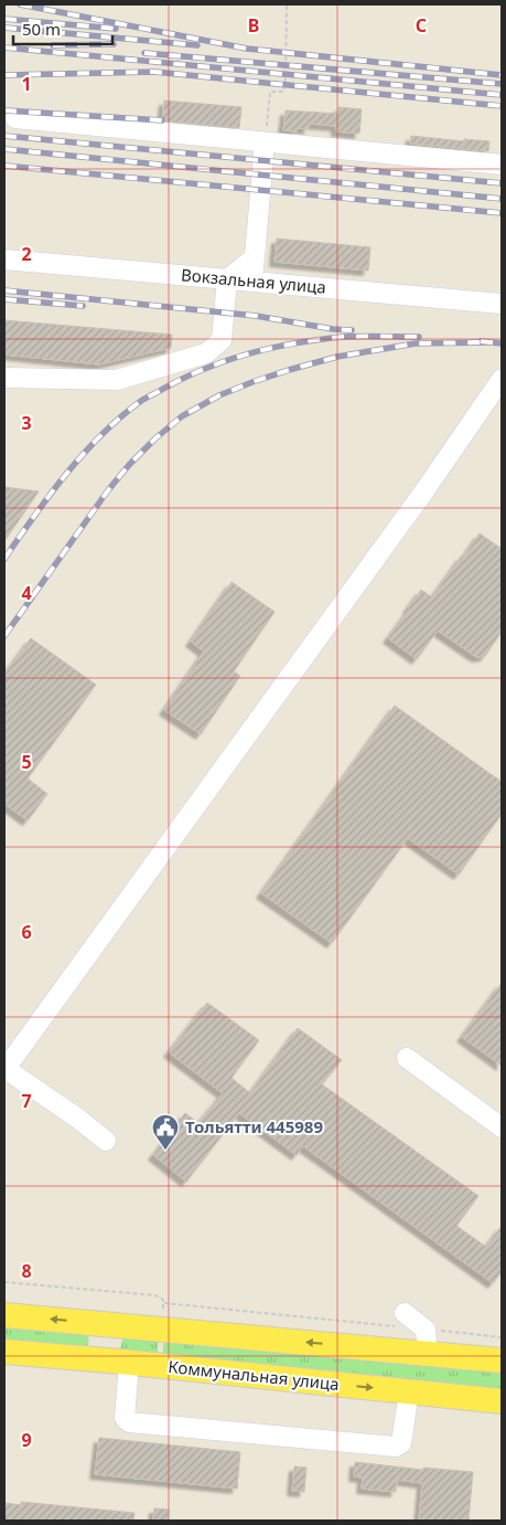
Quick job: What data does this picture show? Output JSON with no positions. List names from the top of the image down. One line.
{"streets":{"main road":["Коммунальная улица"],"street":["Вокзальная улица"]},"places":{"public building":["Тольятти 445989"]},"scale_bar":"50 m","grid":{"columns":["B","C"],"rows":["1","2","3","4","5","6","7","8","9"]}}
